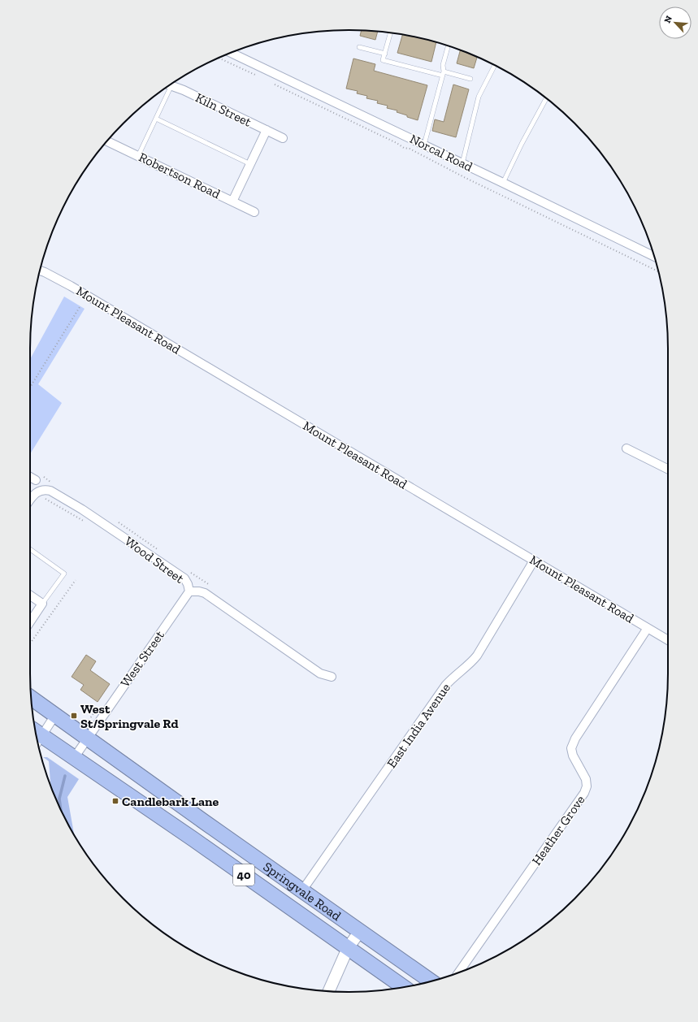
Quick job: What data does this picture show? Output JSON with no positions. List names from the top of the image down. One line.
{"streets":{"highway":["40","Springvale Road"],"street":["Kiln Street","Norcal Road","Robertson Road","Mount Pleasant Road","Wood Street","West Street","East India Avenue","Heather Grove"]},"crossings":[["Mount Pleasant Road","East India Avenue"],["Mount Pleasant Road","Heather Grove"],["Wood Street","West Street"],["West Street","Springvale Road"],["East India Avenue","Springvale Road"]],"places":{"transit":["West St/Springvale Rd","Candlebark Lane"]},"north":"top left"}
